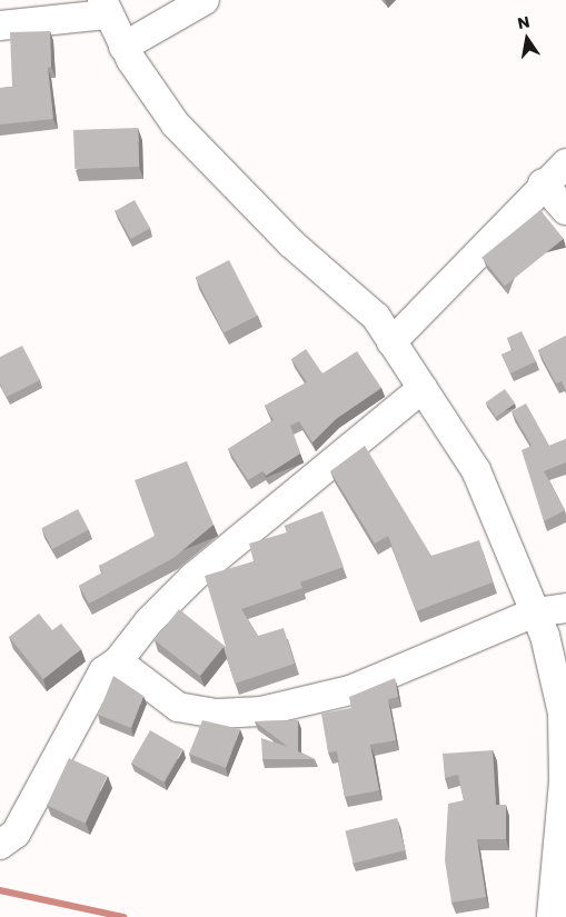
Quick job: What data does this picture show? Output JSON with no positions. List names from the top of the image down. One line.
{"north":"top"}
